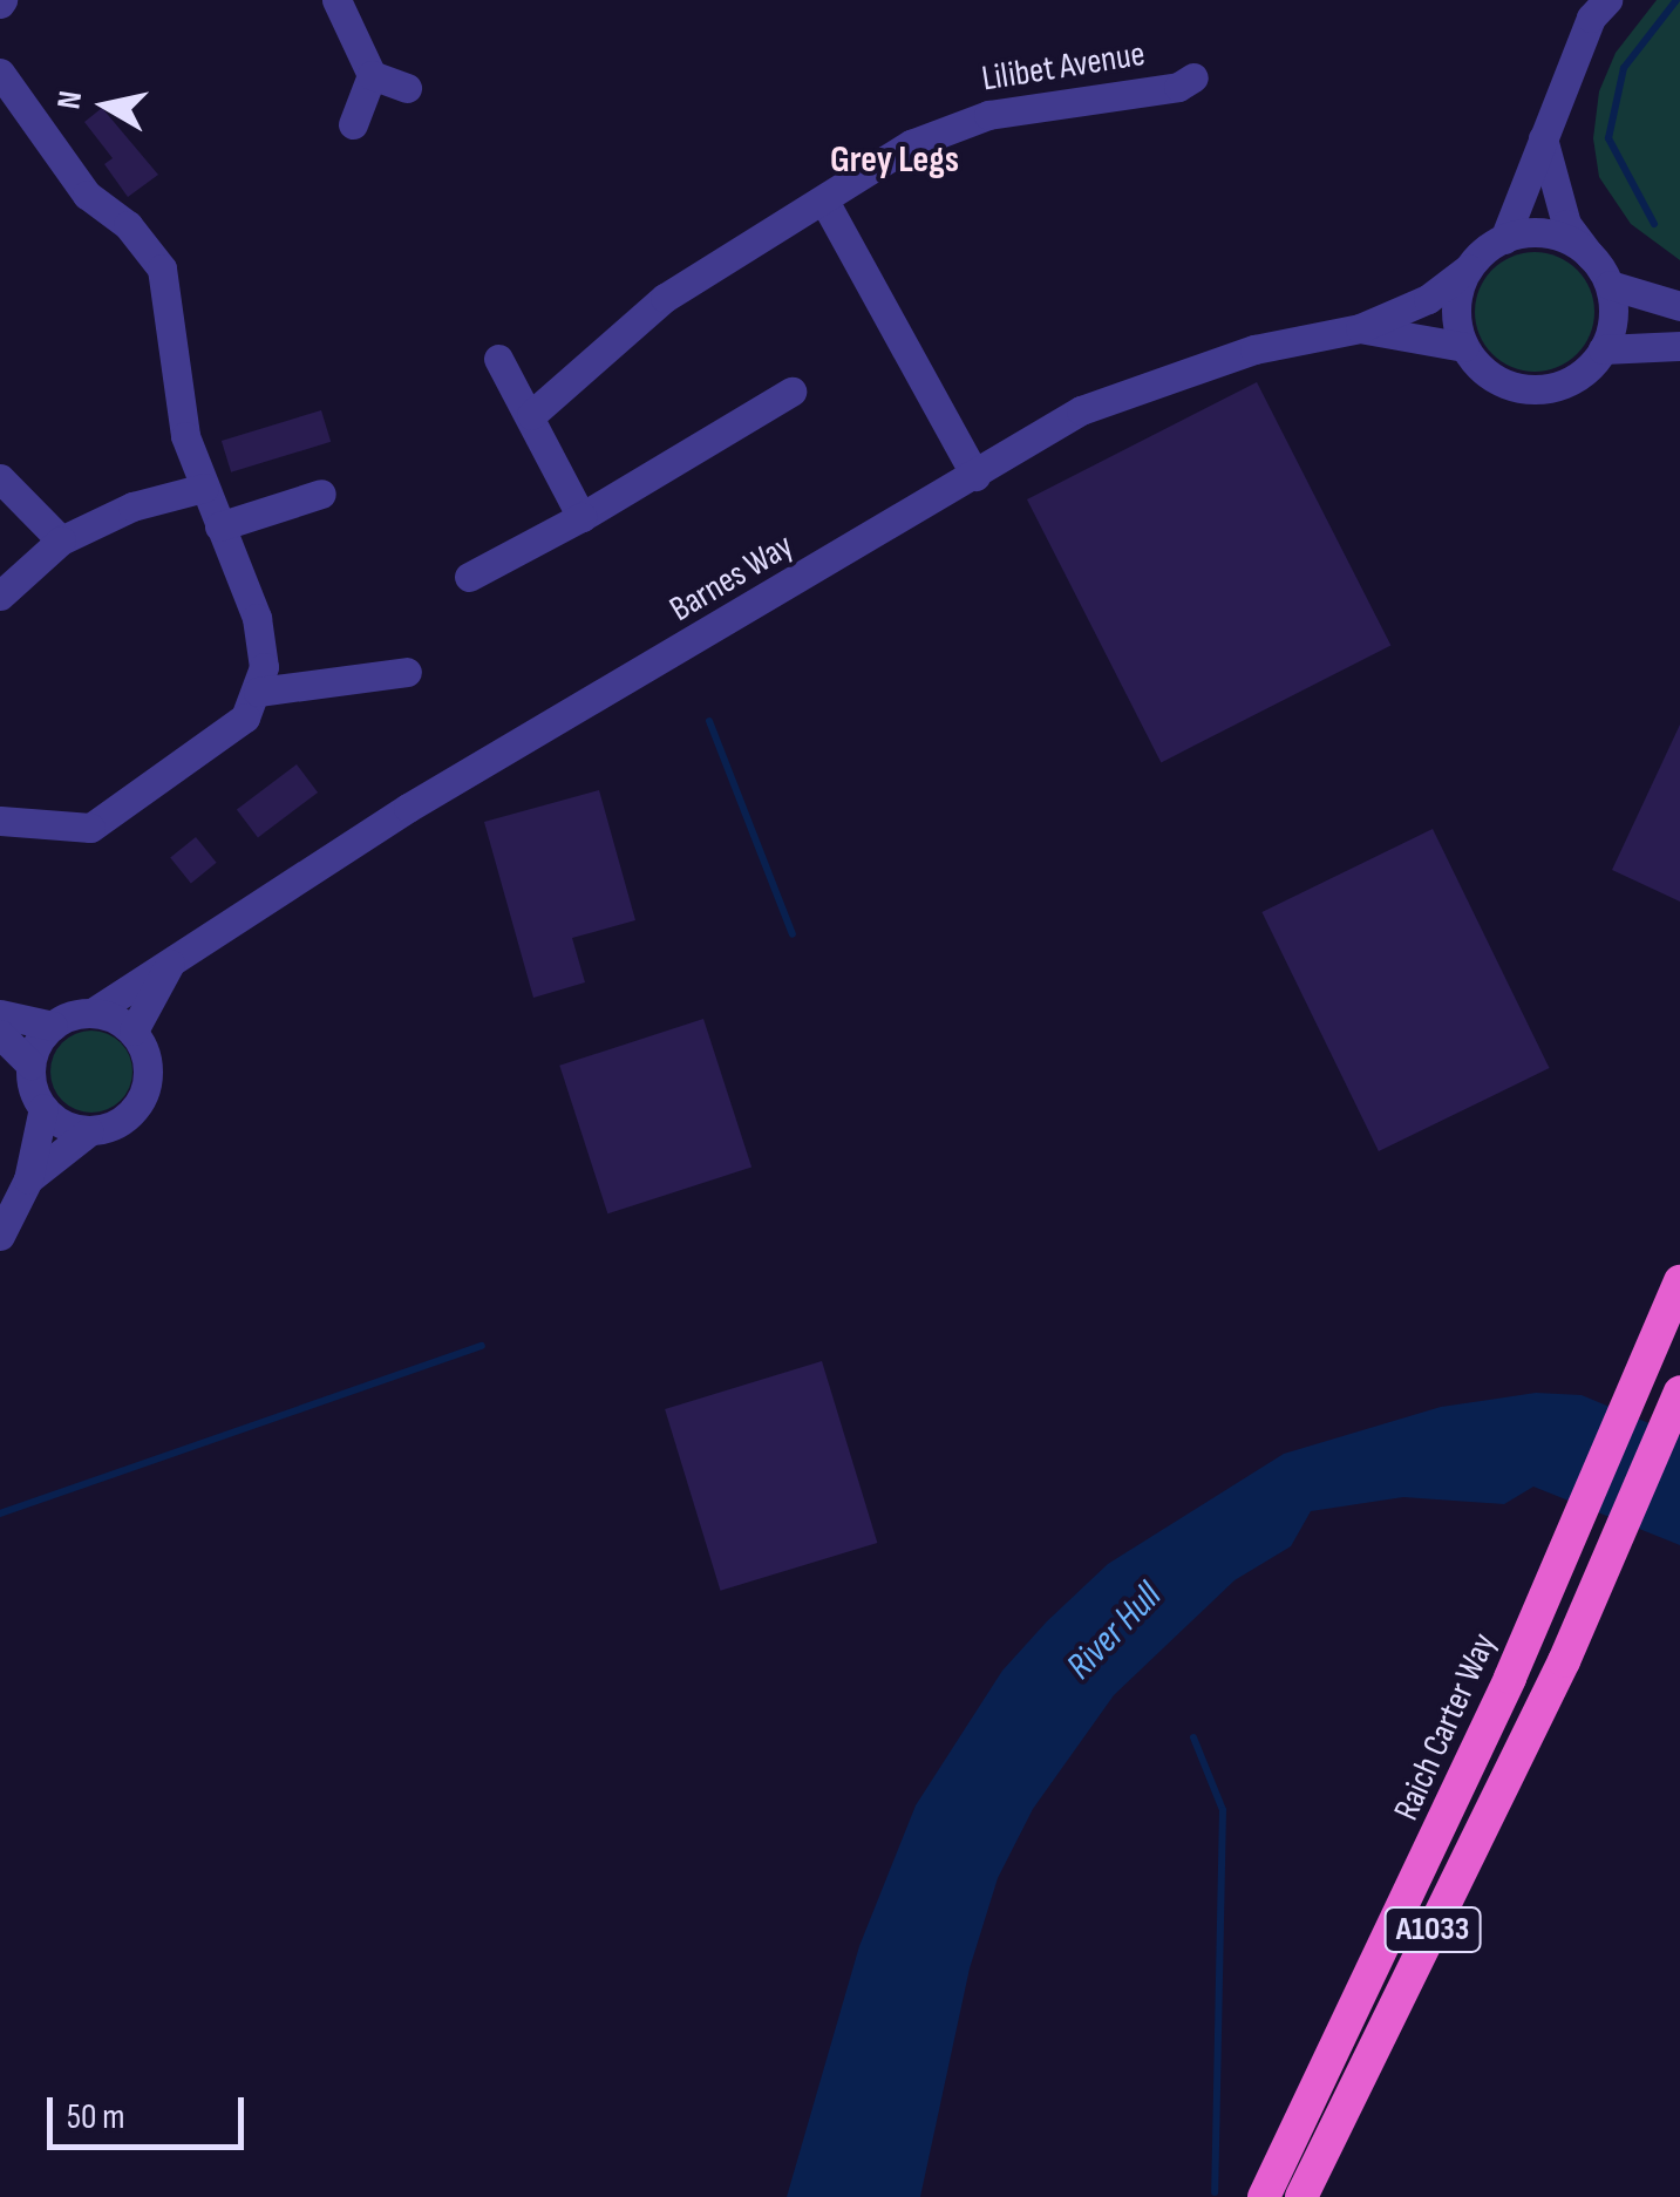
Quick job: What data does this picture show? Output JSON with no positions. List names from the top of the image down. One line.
{"streets":{"highway":["Raich Carter Way","A1033"],"street":["Lilibet Avenue","Barnes Way"]},"districts":["Grey Legs"],"water":["River Hull"],"scale_bar":"50 m","north":"left"}
